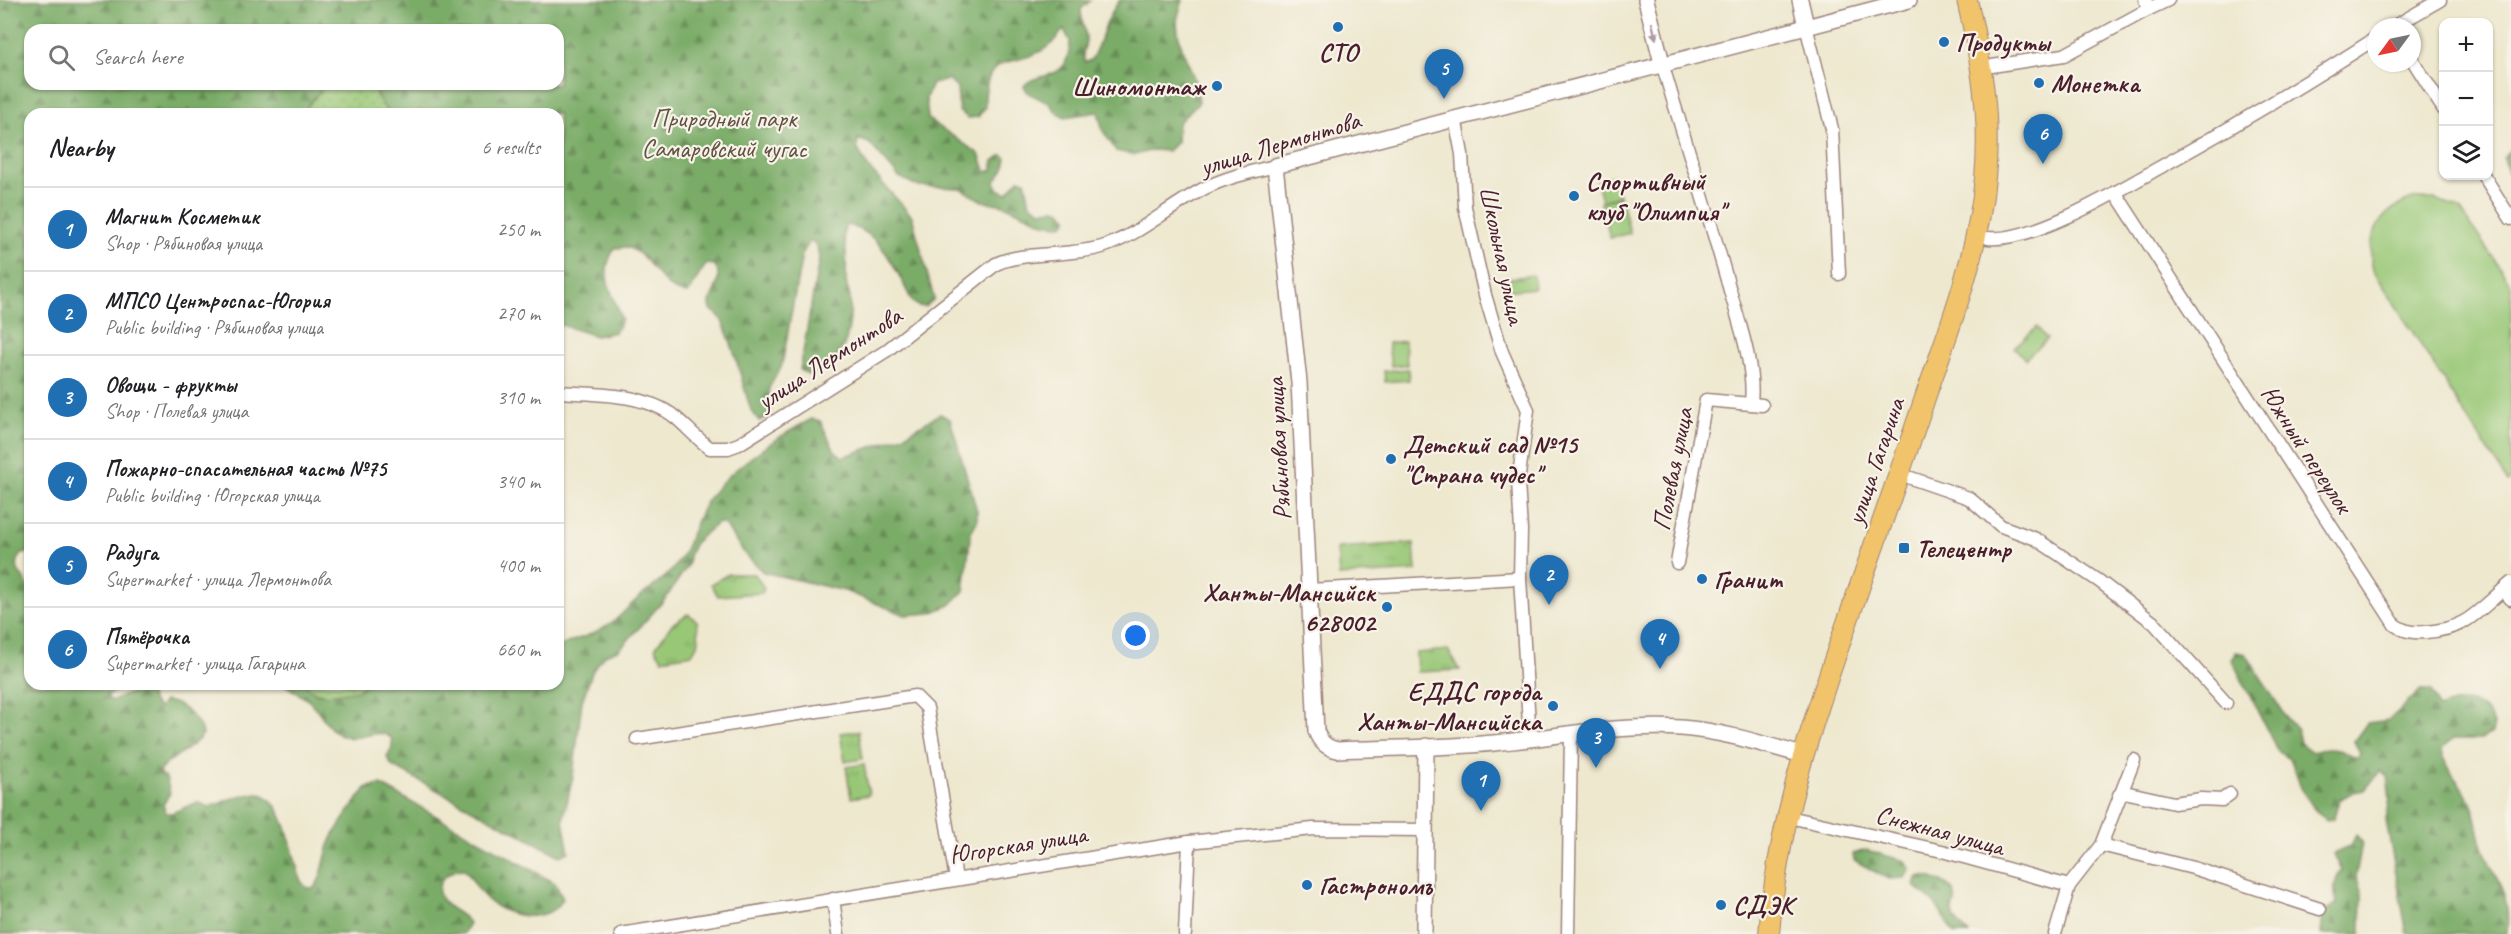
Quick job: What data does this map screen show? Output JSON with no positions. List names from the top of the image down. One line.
{"streets":{"main road":["улица Гагарина"],"street":["улица Лермонтова","Школьная улица","Рябиновая улица","Южный переулок","Полевая улица","Снежная улица","Югорская улица"]},"crossings":[["улица Лермонтова","Школьная улица"],["улица Лермонтова","Рябиновая улица"],["улица Лермонтова","Полевая улица"],["улица Гагарина","Снежная улица"]],"parks":["Природный парк Самаровский чугас"],"places":{"other":["СТО","Продукты","Монетка","Шиномонтаж","Спортивный клуб \"Олимпия\"","Детский сад №15 \"Страна чудес\"","Гранит","Ханты-Мансийск 628002","ЕДДС города Ханты-Мансийска","Гастрономъ","СДЭК"],"transit":["Телецентр"]},"north":"bottom left","page":{"map_buttons":["+","−"],"search":"Search here","pins":["5","6","2","4","3","1"],"heading":["Nearby","6 results"],"list":[{"mark":"1","name":"Магнит Косметик","note":"Shop · Рябиновая улица","value":"250 m"},{"mark":"2","name":"МПСО Центроспас-Югория","note":"Public building · Рябиновая улица","value":"270 m"},{"mark":"3","name":"Овощи - фрукты","note":"Shop · Полевая улица","value":"310 m"},{"mark":"4","name":"Пожарно-спасательная часть №75","note":"Public building · Югорская улица","value":"340 m"},{"mark":"5","name":"Радуга","note":"Supermarket · улица Лермонтова","value":"400 m"},{"mark":"6","name":"Пятёрочка","note":"Supermarket · улица Гагарина","value":"660 m"}]}}
